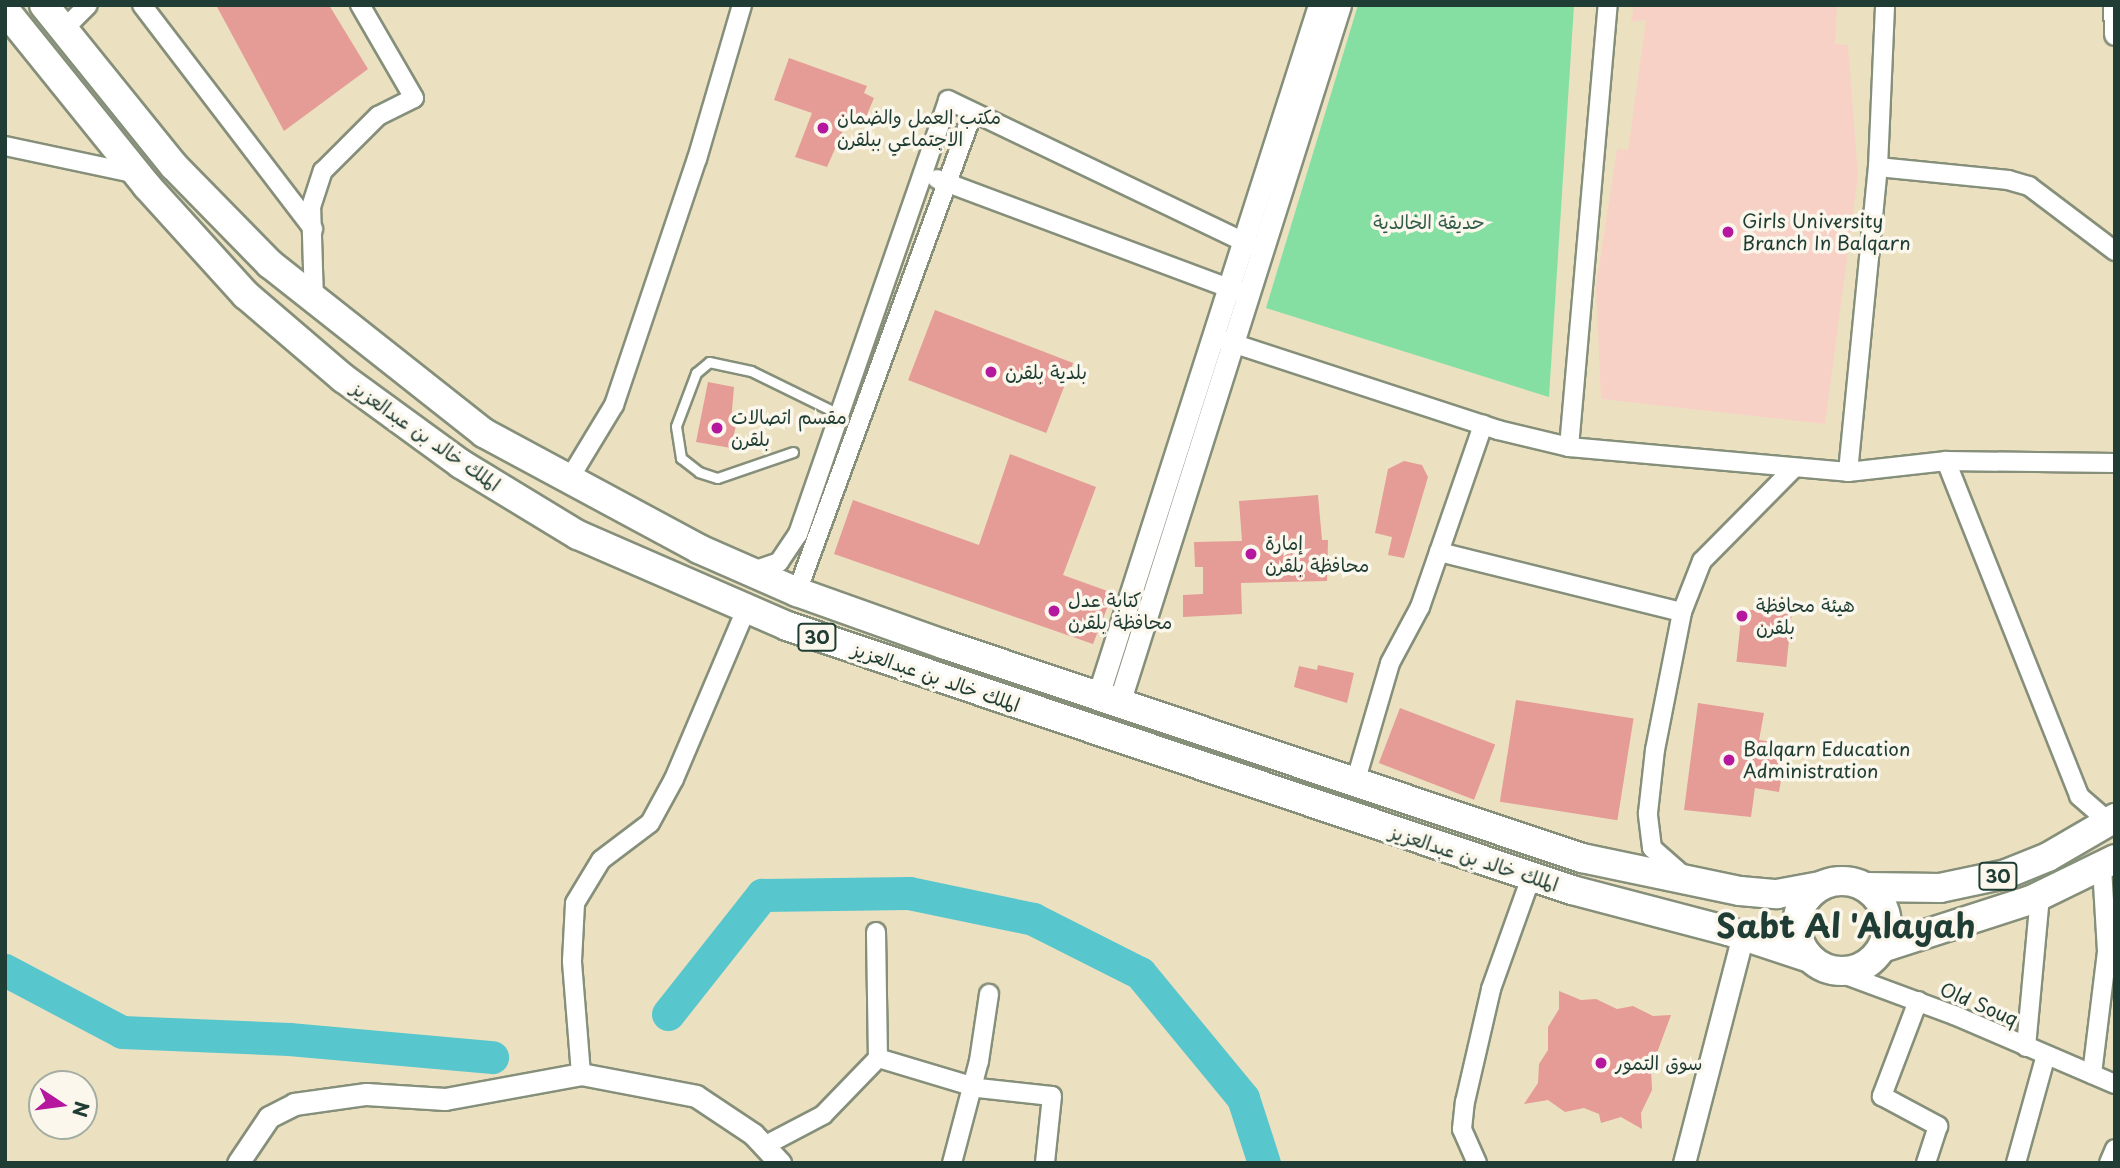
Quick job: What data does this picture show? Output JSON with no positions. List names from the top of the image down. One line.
{"streets":{"highway":["الملك خالد بن عبدالعزيز","30"],"street":["Old Souq"]},"crossings":[["الملك خالد بن عبدالعزيز","30"],["الملك خالد بن عبدالعزيز","Old Souq"],["30","Old Souq"]],"districts":["Sabt Al 'Alayah"],"parks":["حديقة الخالدية"],"places":["مكتب العمل والضمان الاجتماعي ببلقرن","Girls University Branch In Balqarn","بلدية بلقرن","مقسم اتصالات بلقرن","إمارة محافظة بلقرن","كتابة عدل محافظة بلقرن","هيئة محافظة بلقرن","Balqarn Education Administration","سوق التمور"],"north":"right"}
